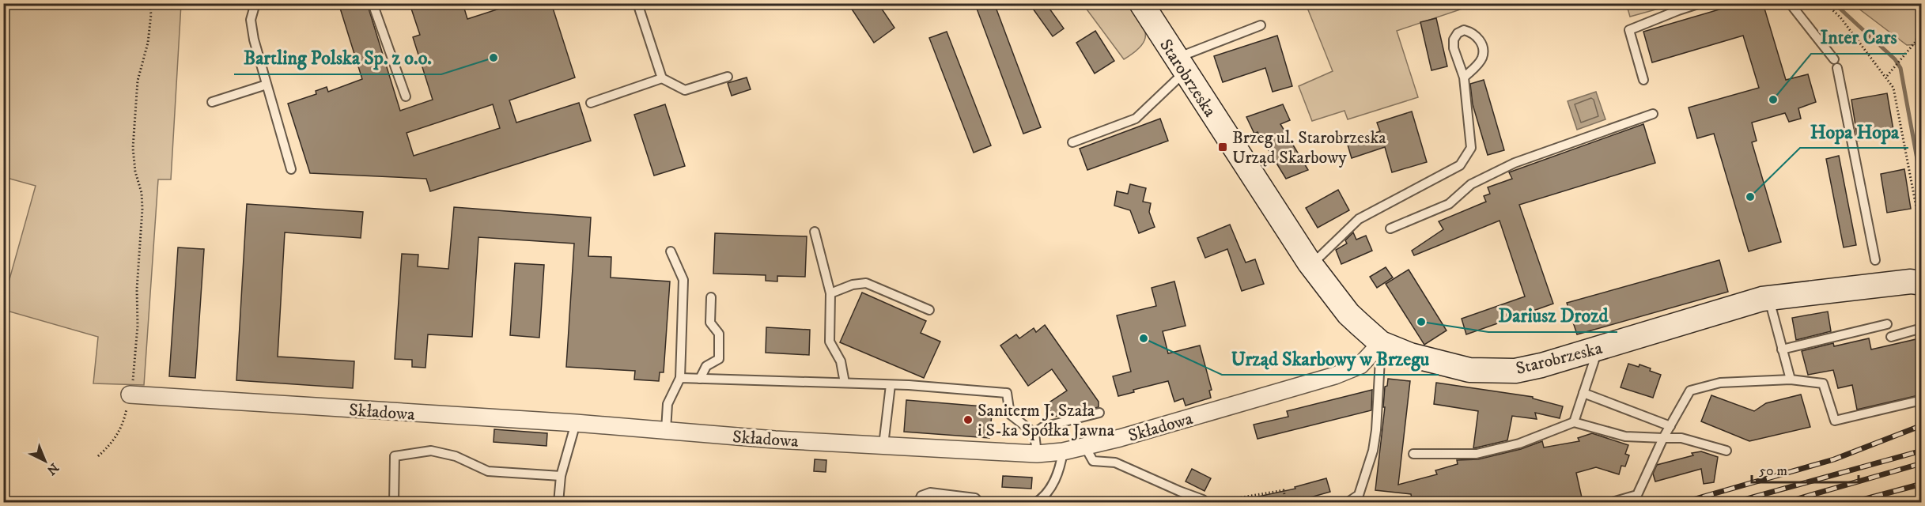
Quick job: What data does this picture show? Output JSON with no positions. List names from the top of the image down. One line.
{"streets":{"street":["Starobrzeska","Składowa"]},"crossings":[["Starobrzeska","Składowa"]],"places":{"other":["Bartling Polska Sp. z o.o.","Inter Cars","Hopa Hopa","Dariusz Drozd","Urząd Skarbowy w Brzegu","Saniterm J. Szała i S-ka Spółka Jawna"],"transit":["Brzeg ul. Starobrzeska Urząd Skarbowy"]},"scale_bar":"50 m","north":"bottom right"}
